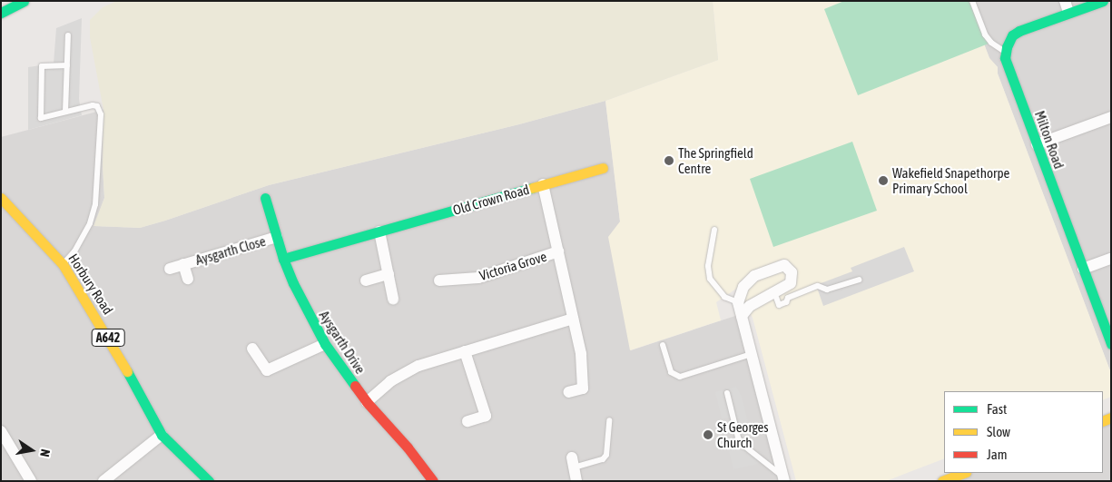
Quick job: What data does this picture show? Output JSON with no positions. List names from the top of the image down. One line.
{"streets":{"main road":["Milton Road","Old Crown Road","Horbury Road","A642","Aysgarth Drive"],"street":["Aysgarth Close","Victoria Grove"]},"crossings":[["Old Crown Road","Victoria Grove"],["Old Crown Road","Aysgarth Drive"],["Aysgarth Close","Aysgarth Drive"]],"places":["The Springfield Centre","Wakefield Snapethorpe Primary School","St Georges Church"],"legend":["Fast","Slow","Jam"],"north":"right"}
